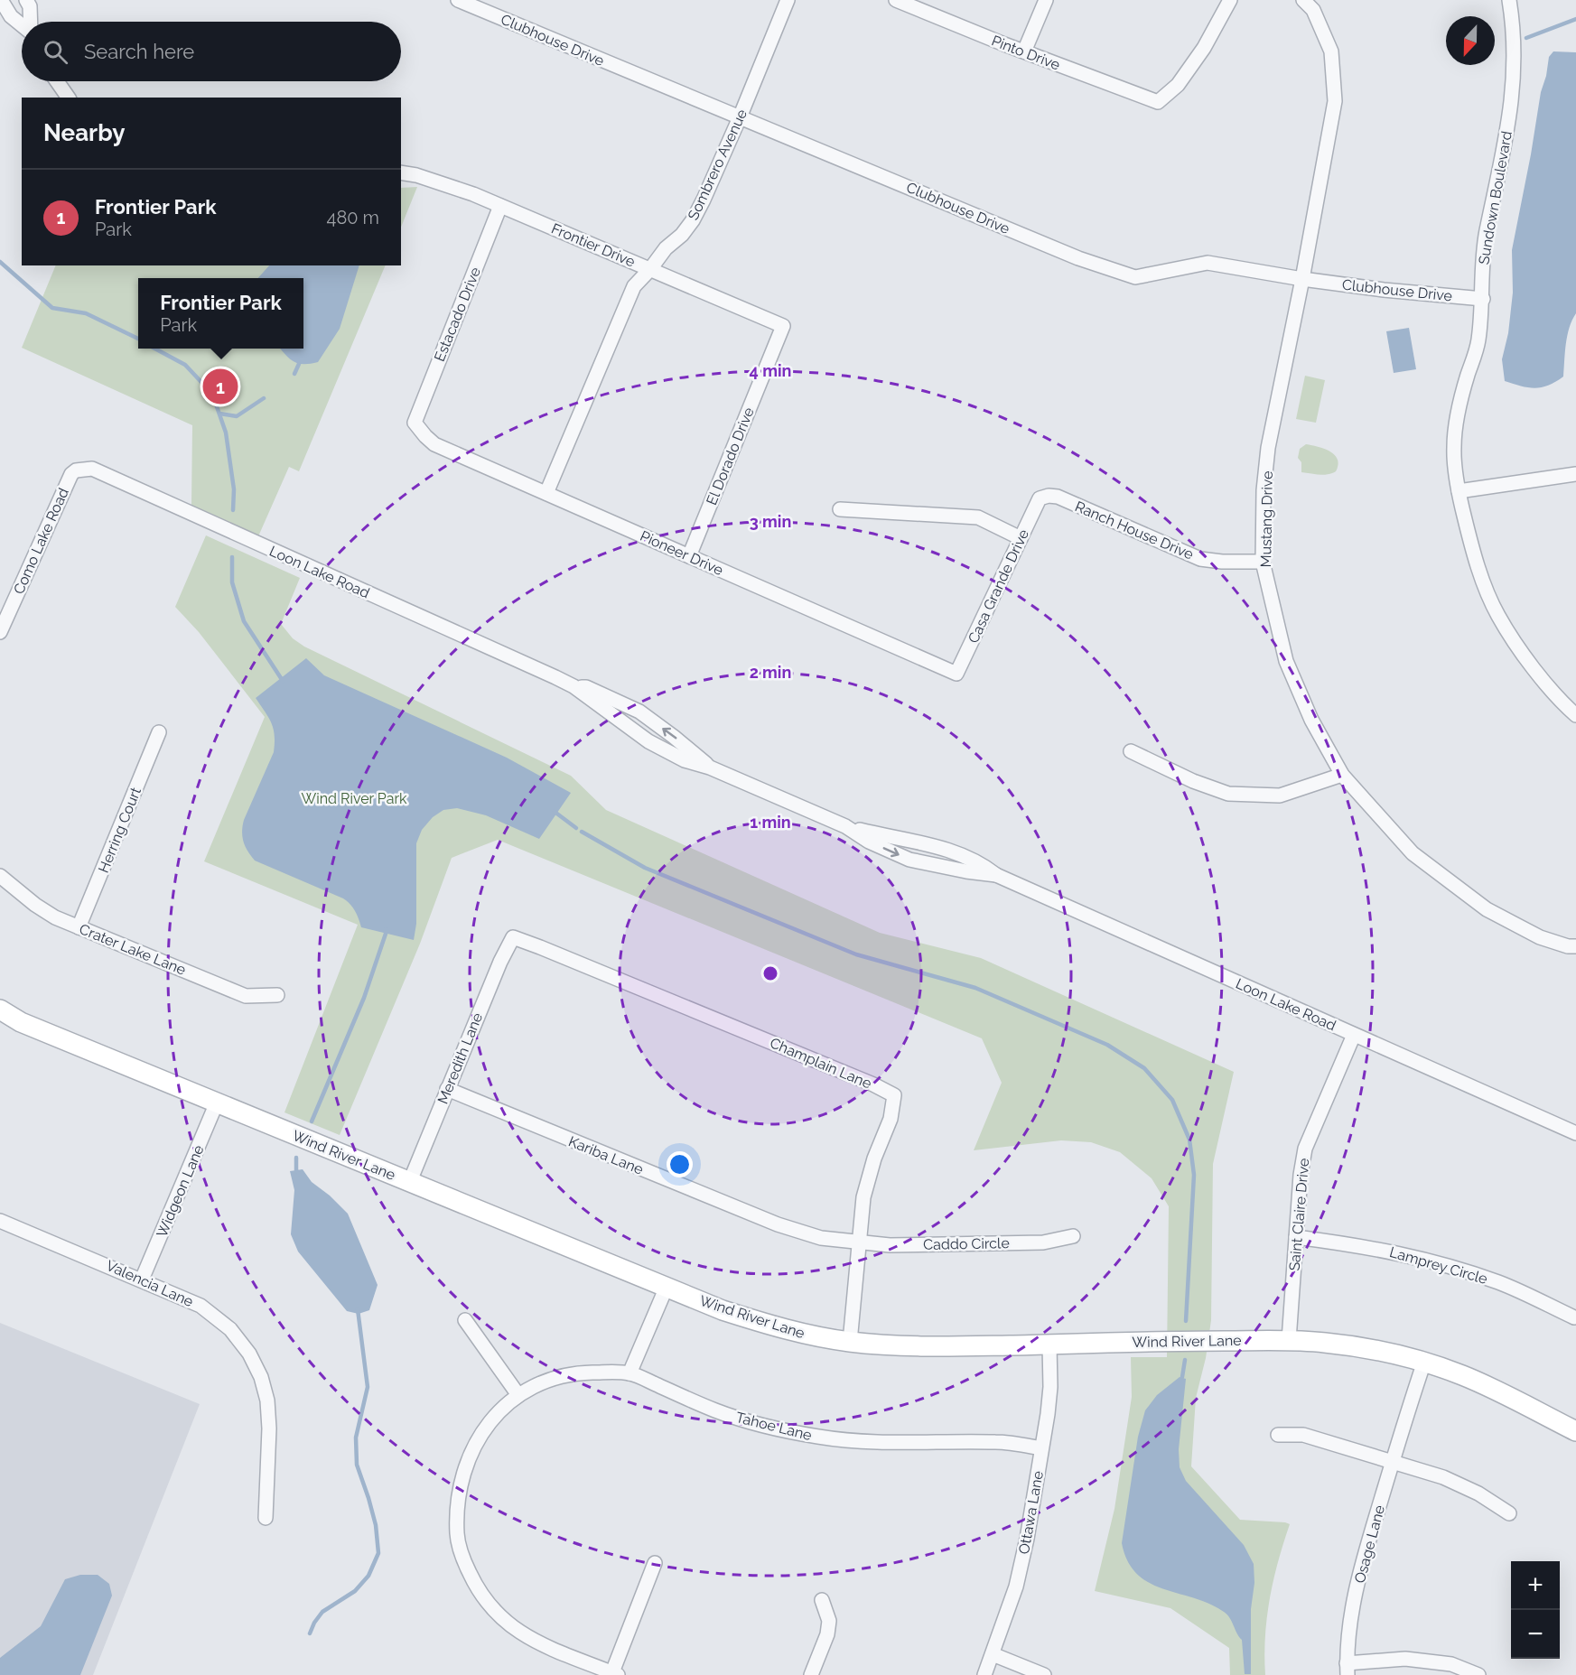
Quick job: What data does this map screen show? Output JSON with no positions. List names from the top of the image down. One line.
{"streets":{"street":["Clubhouse Drive","Pinto Drive","Sombrero Avenue","Sundown Boulevard","Frontier Drive","Estacado Drive","El Dorado Drive","Mustang Drive","Ranch House Drive","Como Lake Road","Pioneer Drive","Loon Lake Road","Casa Grande Drive","Herring Court","Crater Lake Lane","Meredith Lane","Champlain Lane","Wind River Lane","Kariba Lane","Widgeon Lane","Saint Claire Drive","Caddo Circle","Lamprey Circle","Valencia Lane","Tahoe Lane","Ottawa Lane","Osage Lane"]},"crossings":[["Clubhouse Drive","Sombrero Avenue"],["Clubhouse Drive","Sundown Boulevard"],["Clubhouse Drive","Mustang Drive"],["Sombrero Avenue","Frontier Drive"],["Sombrero Avenue","Pioneer Drive"],["Frontier Drive","Estacado Drive"],["Frontier Drive","El Dorado Drive"],["Estacado Drive","Pioneer Drive"],["El Dorado Drive","Pioneer Drive"],["Mustang Drive","Ranch House Drive"],["Ranch House Drive","Casa Grande Drive"],["Como Lake Road","Loon Lake Road"],["Pioneer Drive","Casa Grande Drive"],["Loon Lake Road","Saint Claire Drive"],["Herring Court","Crater Lake Lane"],["Meredith Lane","Champlain Lane"],["Meredith Lane","Wind River Lane"],["Meredith Lane","Kariba Lane"],["Champlain Lane","Wind River Lane"],["Champlain Lane","Kariba Lane"],["Champlain Lane","Caddo Circle"],["Wind River Lane","Widgeon Lane"],["Wind River Lane","Saint Claire Drive"],["Wind River Lane","Ottawa Lane"],["Wind River Lane","Osage Lane"],["Kariba Lane","Caddo Circle"],["Widgeon Lane","Valencia Lane"],["Saint Claire Drive","Lamprey Circle"],["Tahoe Lane","Ottawa Lane"]],"parks":["Wind River Park"],"north":"bottom","page":{"search":"Search here","heading":"Nearby","list":[{"mark":"1","name":"Frontier Park","note":"Park","value":"480 m"}],"popup":["Frontier Park","Park"],"pins":"1","map_buttons":["+","−"]},"rings":["4 min","3 min","2 min","1 min"]}
